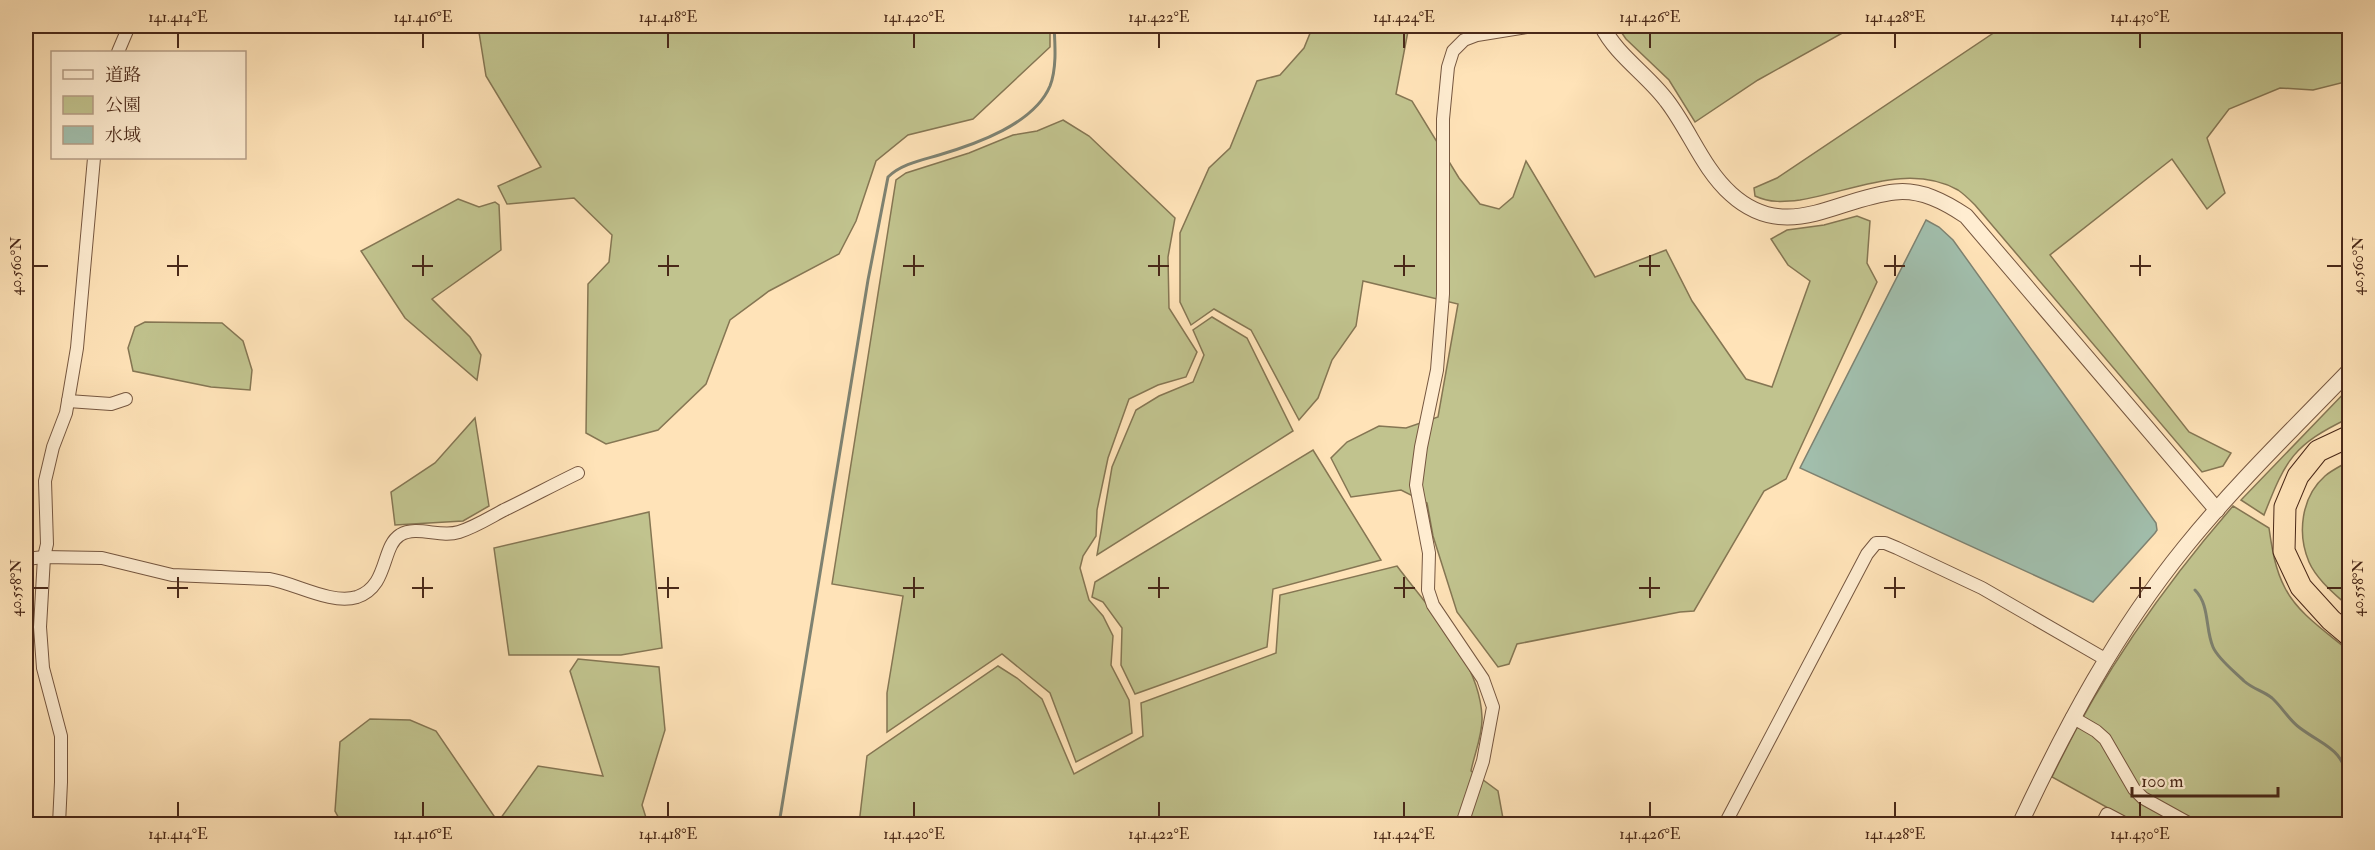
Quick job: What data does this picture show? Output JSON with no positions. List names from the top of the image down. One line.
{"legend":["道路","公園","水域"],"scale_bar":"100 m","coordinates":["141.414°E","141.416°E","141.418°E","141.420°E","141.422°E","141.424°E","141.426°E","141.428°E","141.430°E","40.560°N","40.558°N"]}
